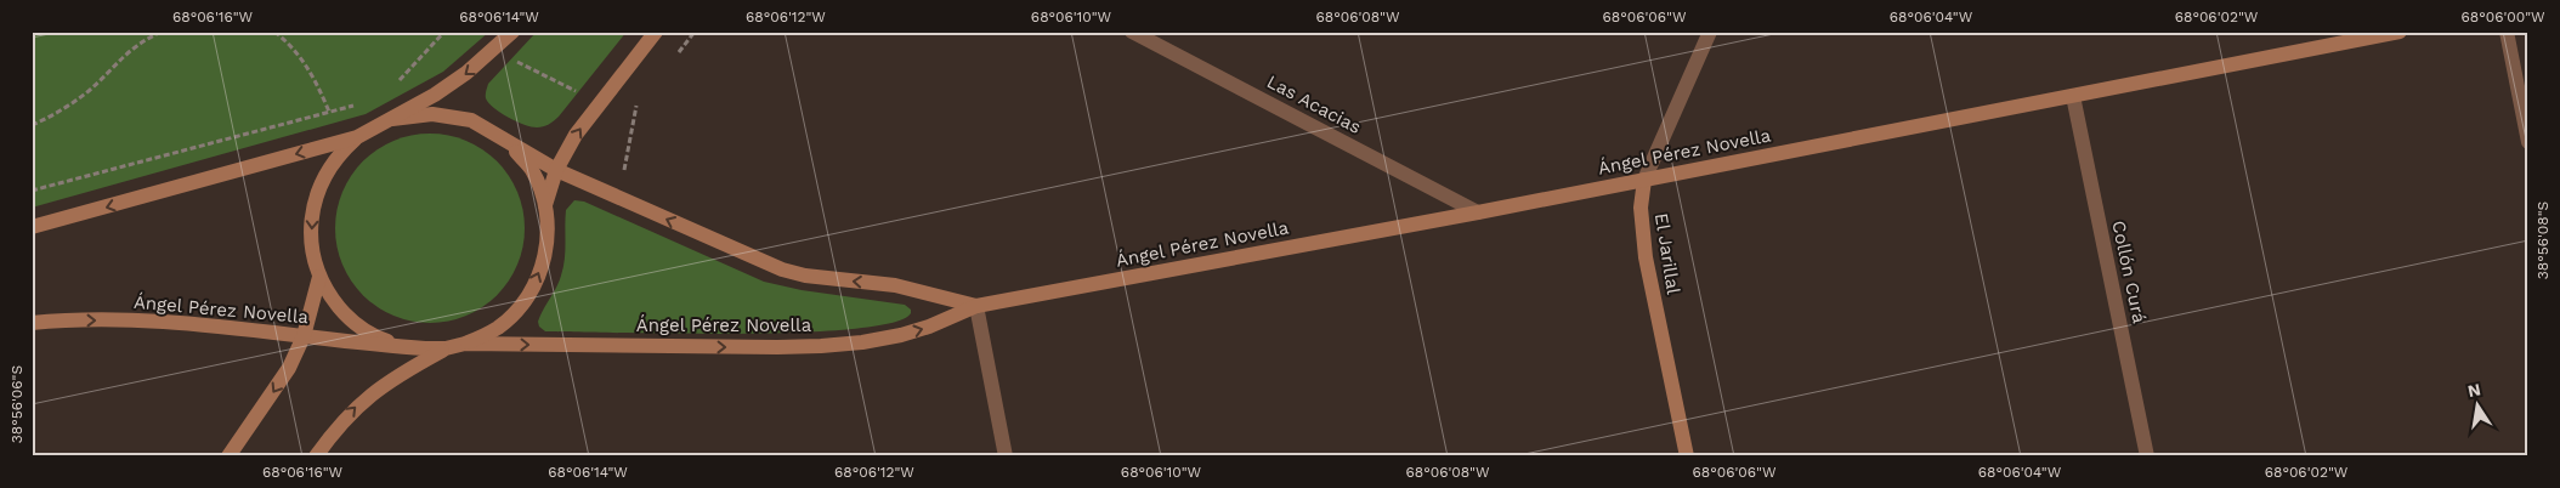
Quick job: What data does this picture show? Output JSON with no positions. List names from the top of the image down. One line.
{"streets":{"main road":["Ángel Pérez Novella","El Jarillal"],"street":["Las Acacias","Collón Curá"]},"crossings":[["Las Acacias","Ángel Pérez Novella"],["Ángel Pérez Novella","El Jarillal"],["Ángel Pérez Novella","Collón Curá"]],"north":"top","coordinates":["68°06'16\"W","68°06'14\"W","68°06'12\"W","68°06'10\"W","68°06'08\"W","68°06'06\"W","68°06'04\"W","68°06'02\"W","68°06'00\"W","38°56'08\"S","38°56'06\"S"]}
